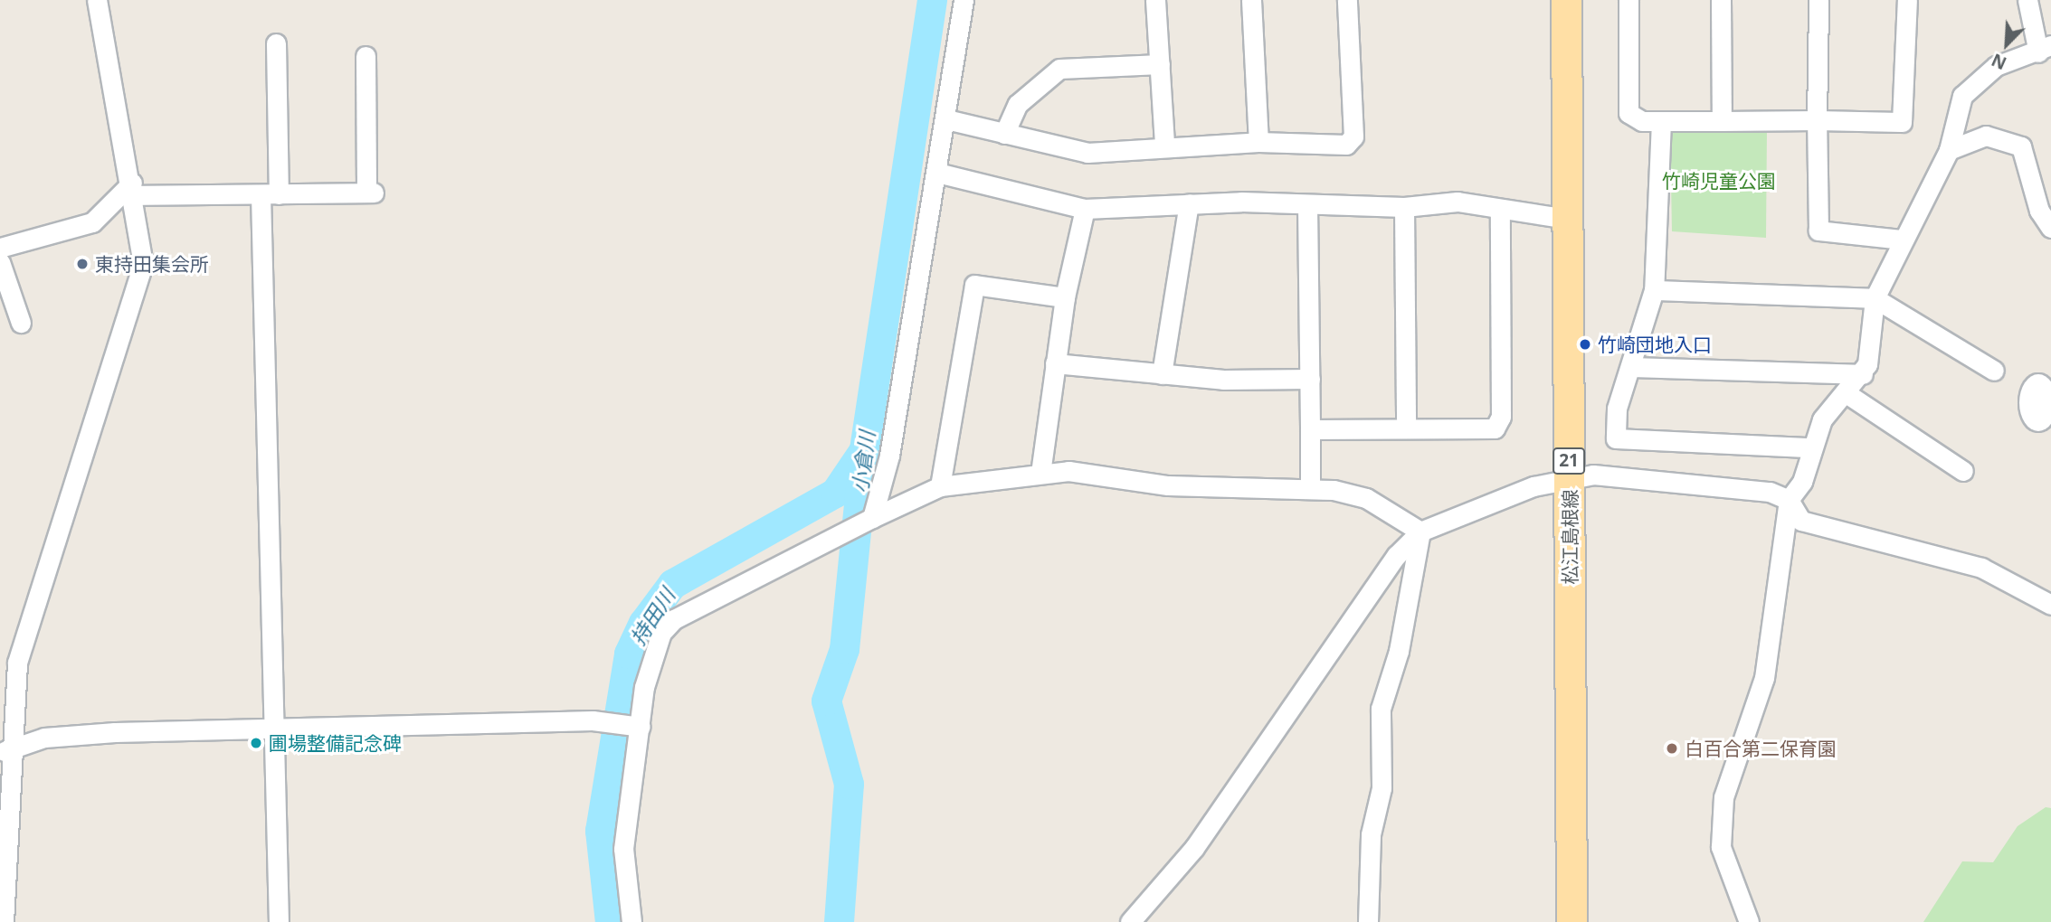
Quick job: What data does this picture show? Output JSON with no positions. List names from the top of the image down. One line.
{"streets":{"main road":["21","松江島根線"]},"water":["小倉川","持田川"],"parks":["竹崎児童公園"],"places":["東持田集会所","竹崎団地入口","圃場整備記念碑","白百合第二保育園"],"north":"bottom left"}
